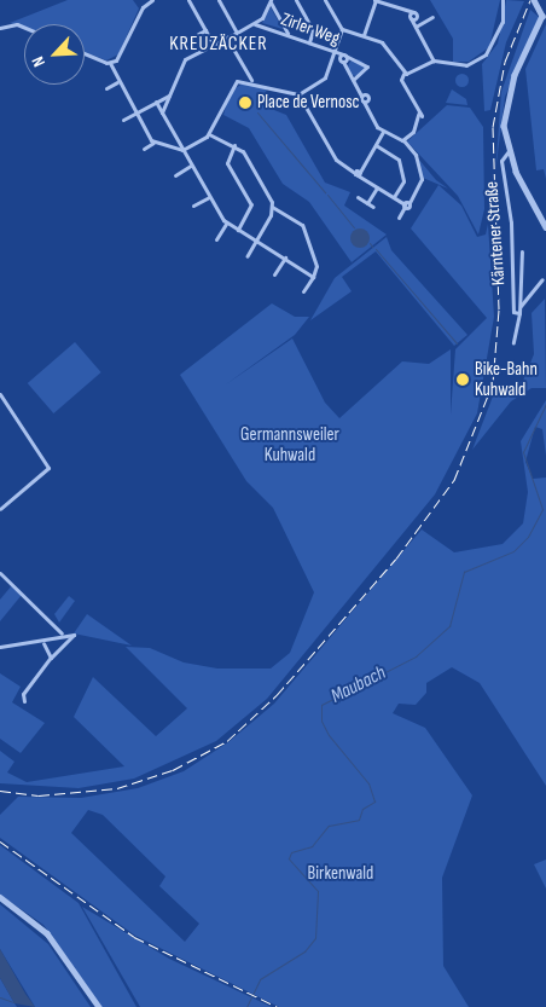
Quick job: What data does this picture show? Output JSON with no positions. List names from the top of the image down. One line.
{"streets":{"street":["Zirler Weg","Kärntener Straße"]},"districts":["KREUZÄCKER"],"water":["Maubach"],"parks":["Germannsweiler Kuhwald","Birkenwald"],"places":["Place de Vernosc","Bike-Bahn Kuhwald"],"north":"bottom left"}
